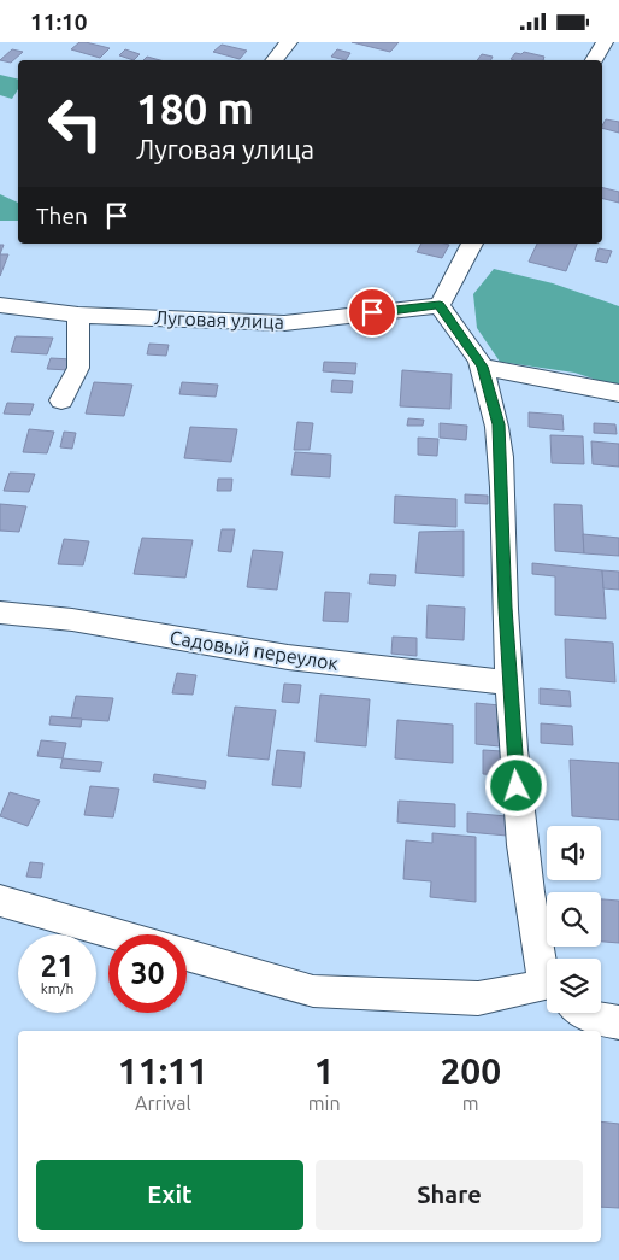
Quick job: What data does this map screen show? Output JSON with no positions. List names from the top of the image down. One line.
{"streets":{"street":["Луговая улица","Садовый переулок"]},"page":{"status":"11:10","turn":["180 m","Луговая улица"],"then":"Then","speed":"21 km/h","limit":"30","eta":["11:11","Arrival","1","min","200","m"],"buttons":["Exit","Share"]}}
